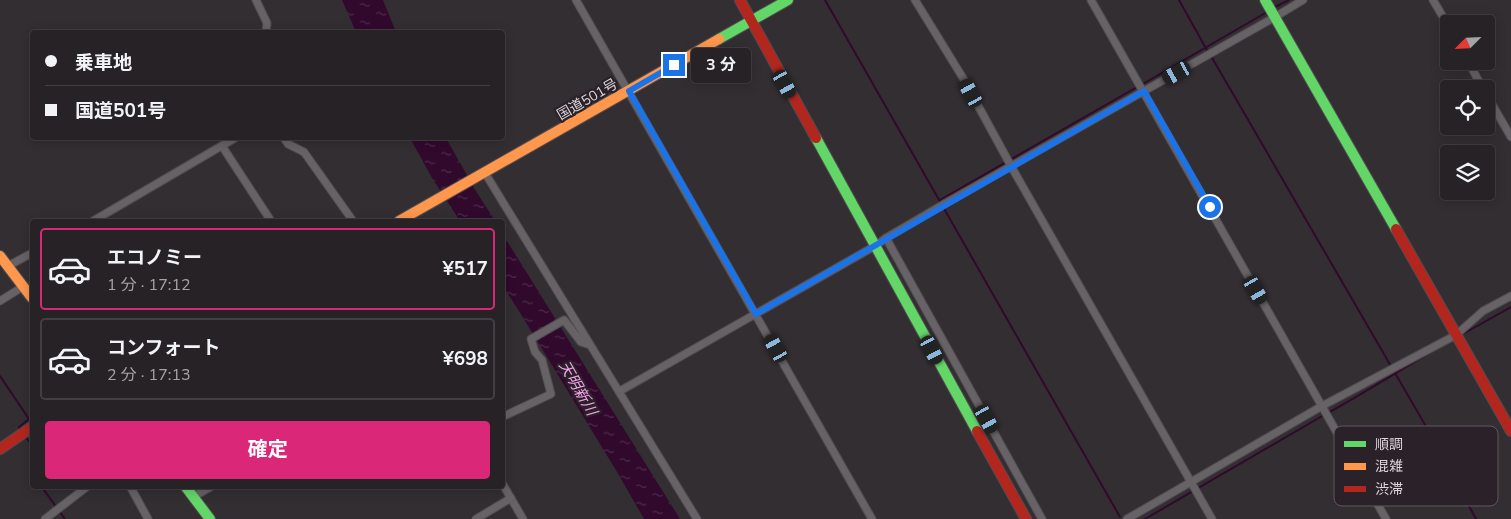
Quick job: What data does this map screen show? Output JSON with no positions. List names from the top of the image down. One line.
{"streets":{"main road":["国道501号"]},"water":["天明新川"],"legend":["順調","混雑","渋滞"],"north":"bottom left","page":{"banner":["乗車地","国道501号"],"bubble":"3 分","list":[{"name":"エコノミー","note":"1 分 · 17:12","value":"¥517"},{"name":"コンフォート","note":"2 分 · 17:13","value":"¥698"}],"buttons":"確定"}}
